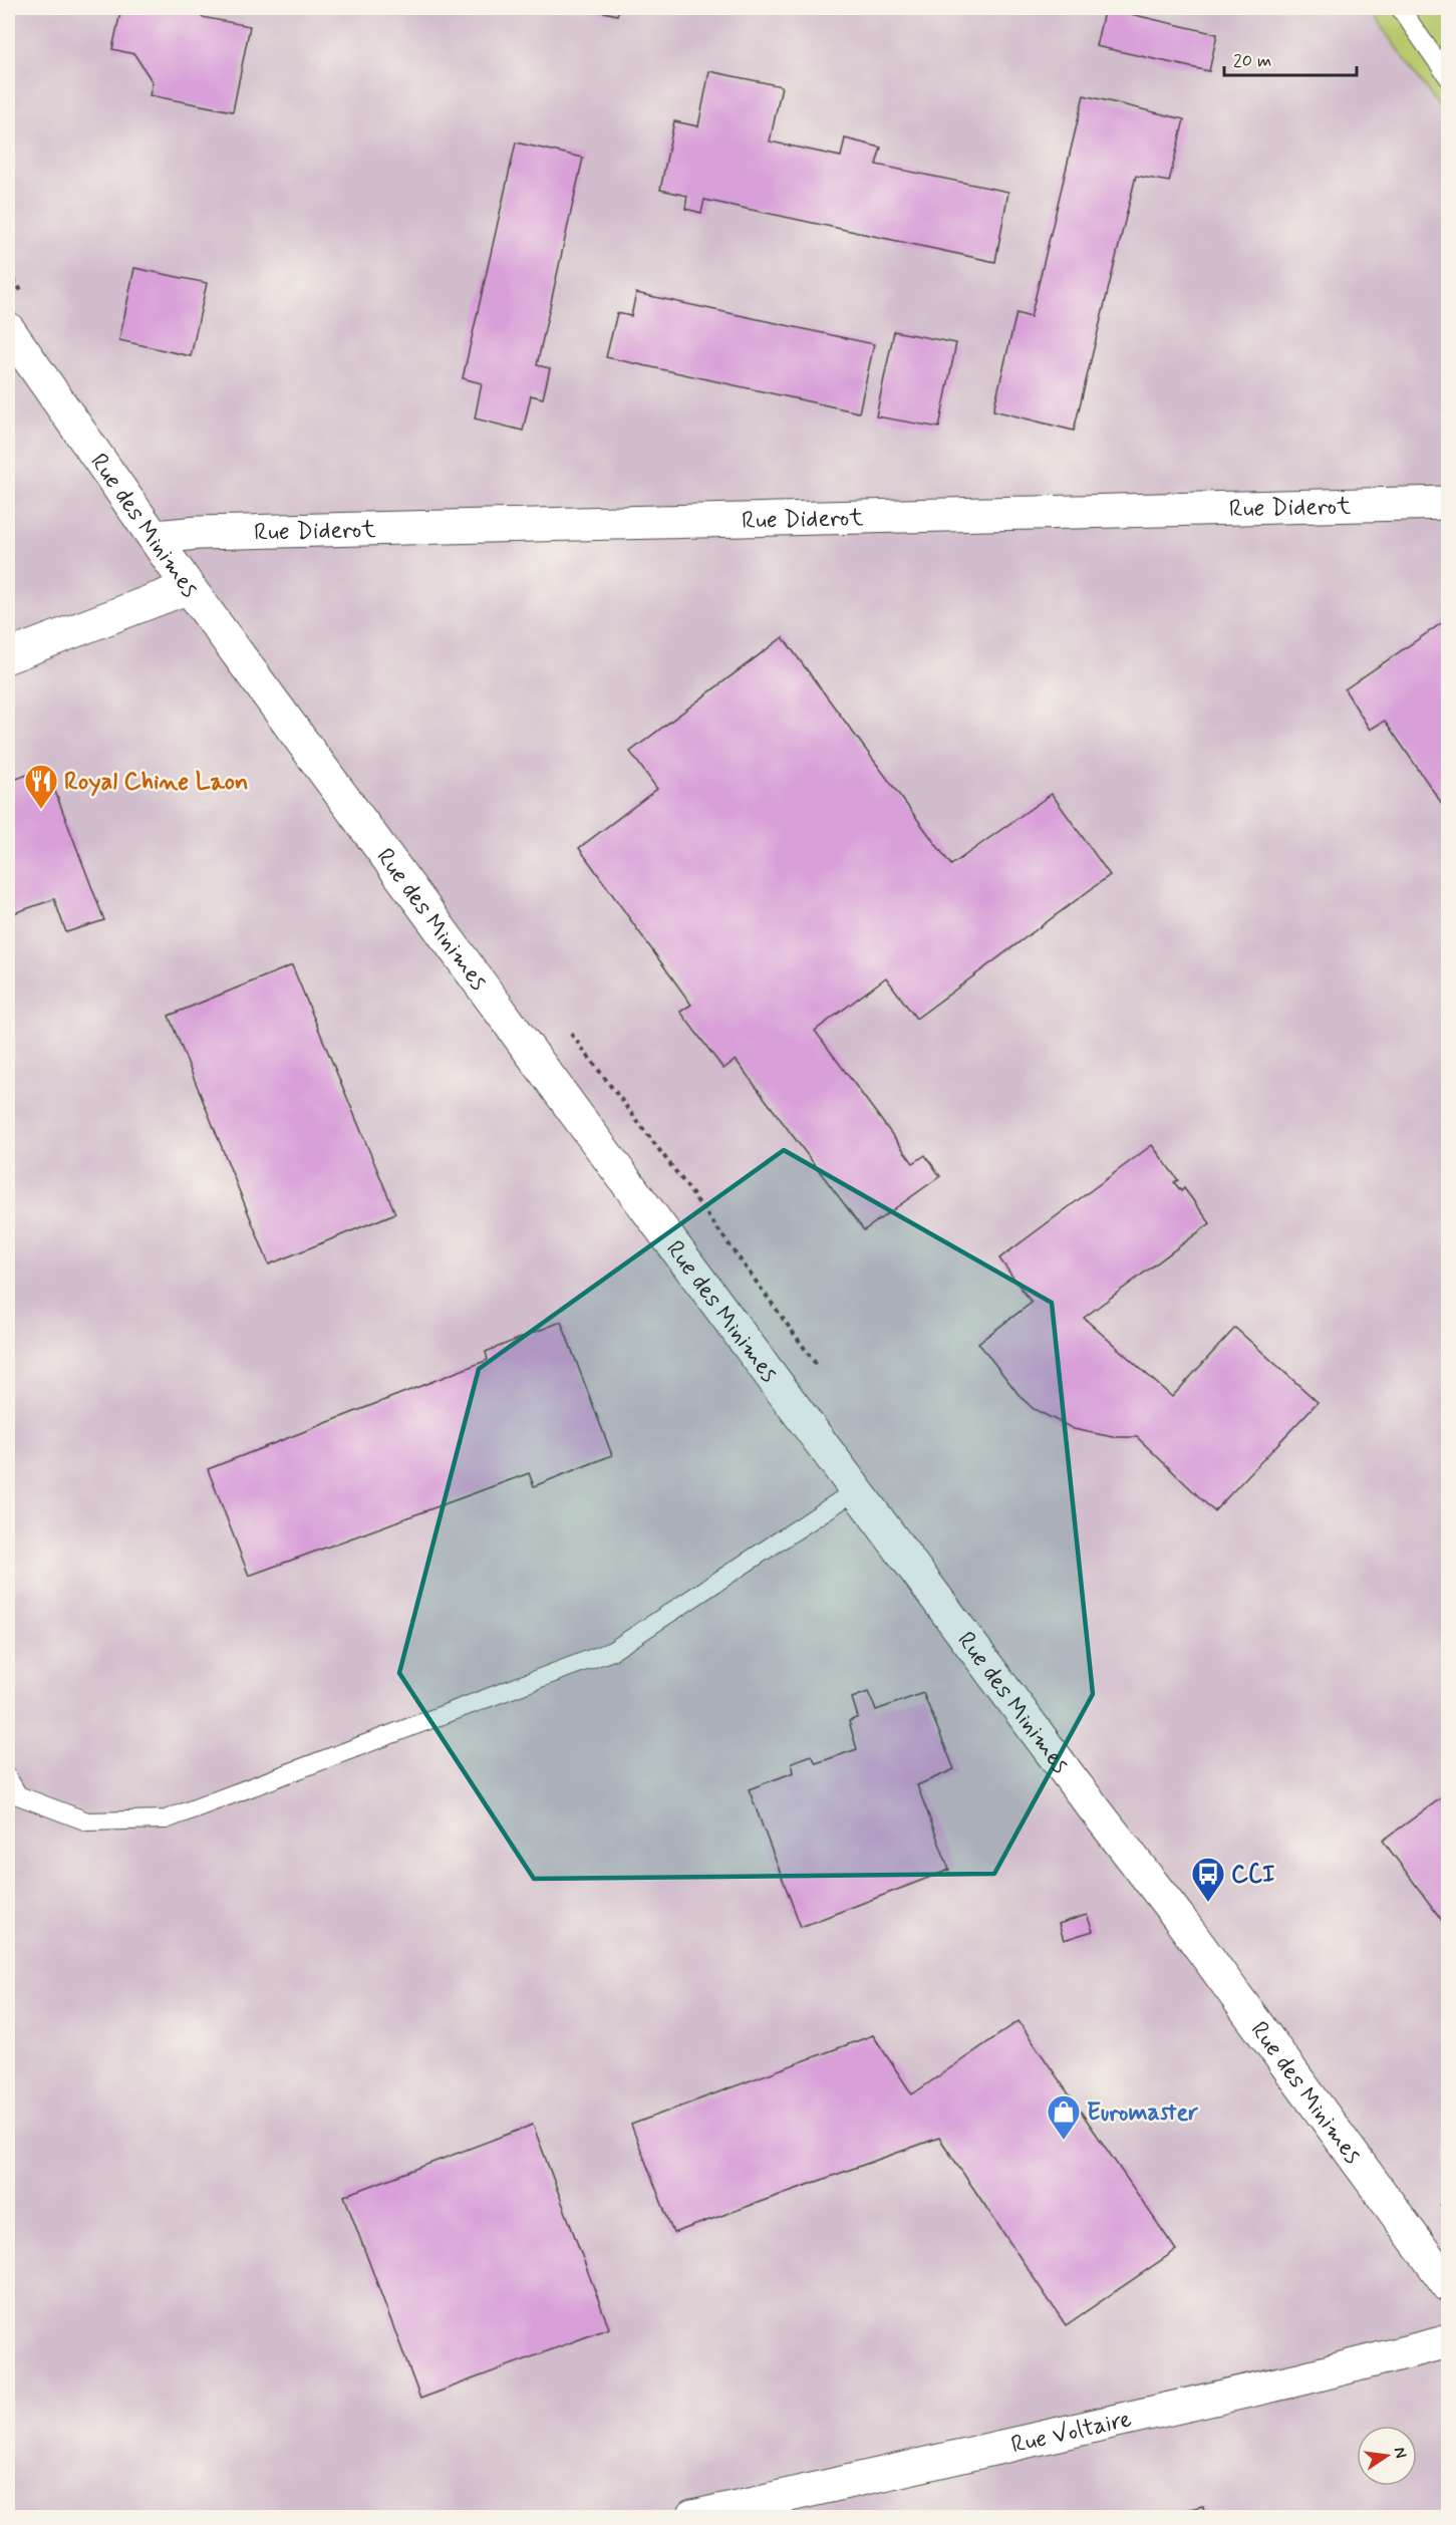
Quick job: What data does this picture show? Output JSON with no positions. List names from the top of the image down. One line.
{"streets":{"street":["Rue Diderot","Rue des Minimes","Rue Voltaire"]},"crossings":[["Rue Diderot","Rue des Minimes"]],"places":{"restaurant":["Royal Chine Laon"],"bus stop":["CCI"],"shop":["Euromaster"]},"scale_bar":"20 m","north":"right"}
